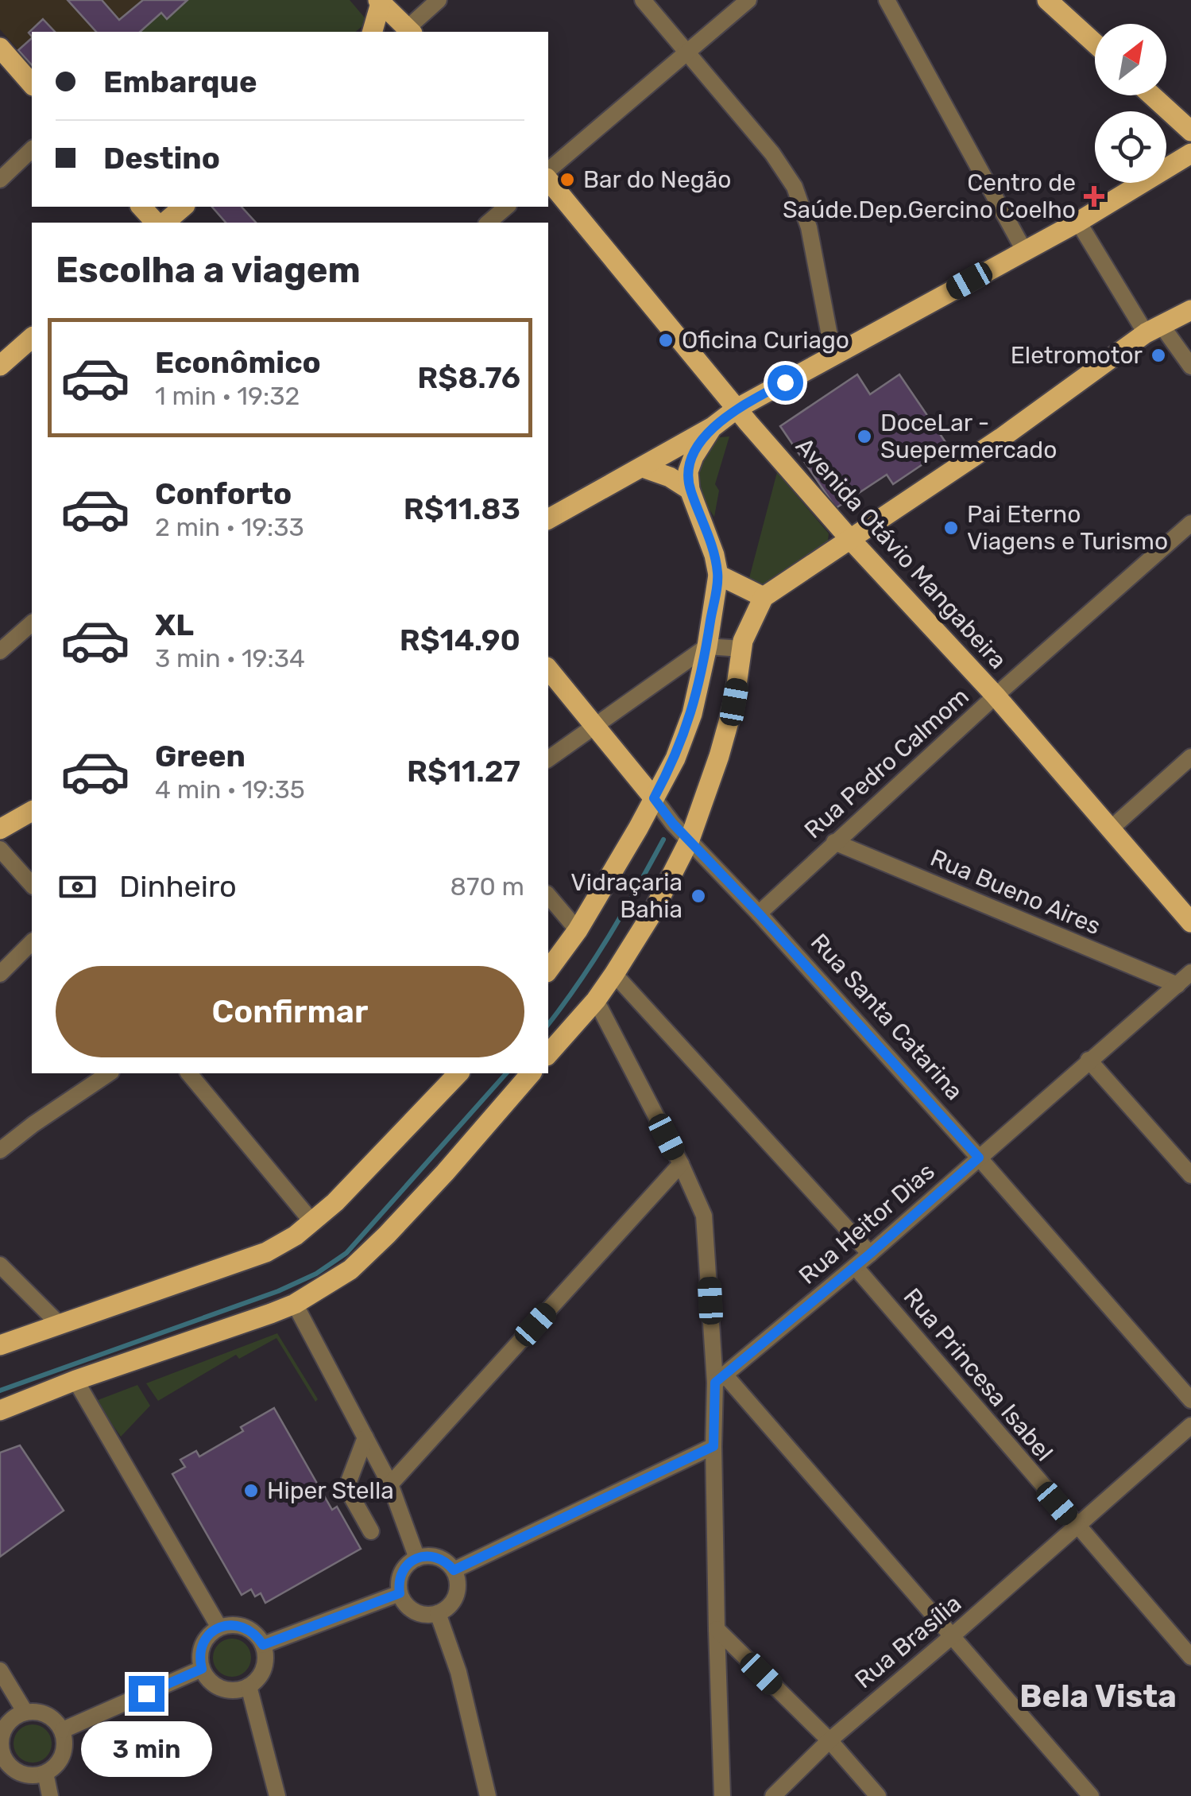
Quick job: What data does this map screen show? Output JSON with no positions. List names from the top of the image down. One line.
{"streets":{"main road":["Avenida Otávio Mangabeira","Rua Santa Catarina"],"street":["Rua Pedro Calmom","Rua Bueno Aires","Rua Heitor Dias","Rua Princesa Isabel","Rua Brasília"]},"crossings":[["Avenida Otávio Mangabeira","Rua Pedro Calmom"],["Rua Pedro Calmom","Rua Bueno Aires"],["Rua Pedro Calmom","Rua Santa Catarina"],["Rua Bueno Aires","Rua Heitor Dias"],["Rua Santa Catarina","Rua Heitor Dias"],["Rua Heitor Dias","Rua Princesa Isabel"],["Rua Princesa Isabel","Rua Brasília"]],"districts":["Bela Vista"],"places":{"other":["Bar do Negão","Oficina Curiago","Eletromotor","DoceLar - Suepermercado","Pai Eterno Viagens e Turismo","Vidraçaria Bahia","Hiper Stella"],"health":["Centro de Saúde.Dep.Gercino Coelho"]},"north":"top right","page":{"banner":["Embarque","Destino"],"heading":"Escolha a viagem","list":[{"name":"Econômico","note":"1 min · 19:32","value":"R$8.76"},{"name":"Conforto","note":"2 min · 19:33","value":"R$11.83"},{"name":"XL","note":"3 min · 19:34","value":"R$14.90"},{"name":"Green","note":"4 min · 19:35","value":"R$11.27"}],"pay":["Dinheiro","870 m"],"buttons":"Confirmar","bubble":"3 min"}}
